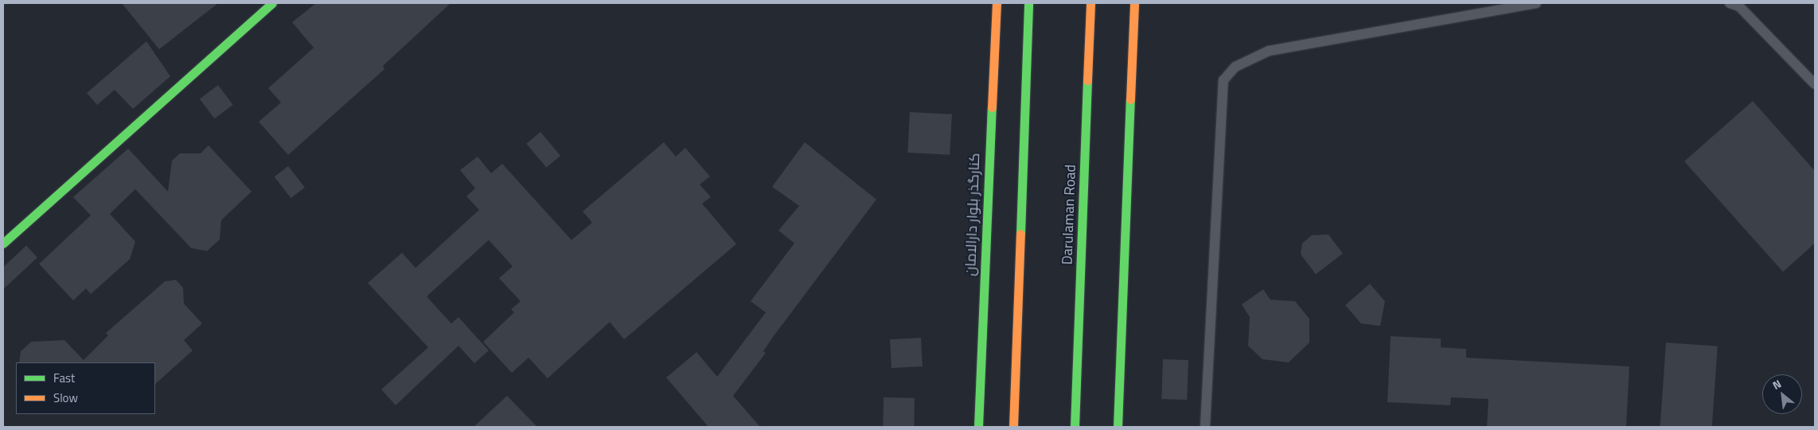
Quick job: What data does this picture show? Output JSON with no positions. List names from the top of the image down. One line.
{"streets":{"street":["کنارگذر بلوار دارالامان","Darulaman Road"]},"legend":["Fast","Slow"],"north":"top left"}
